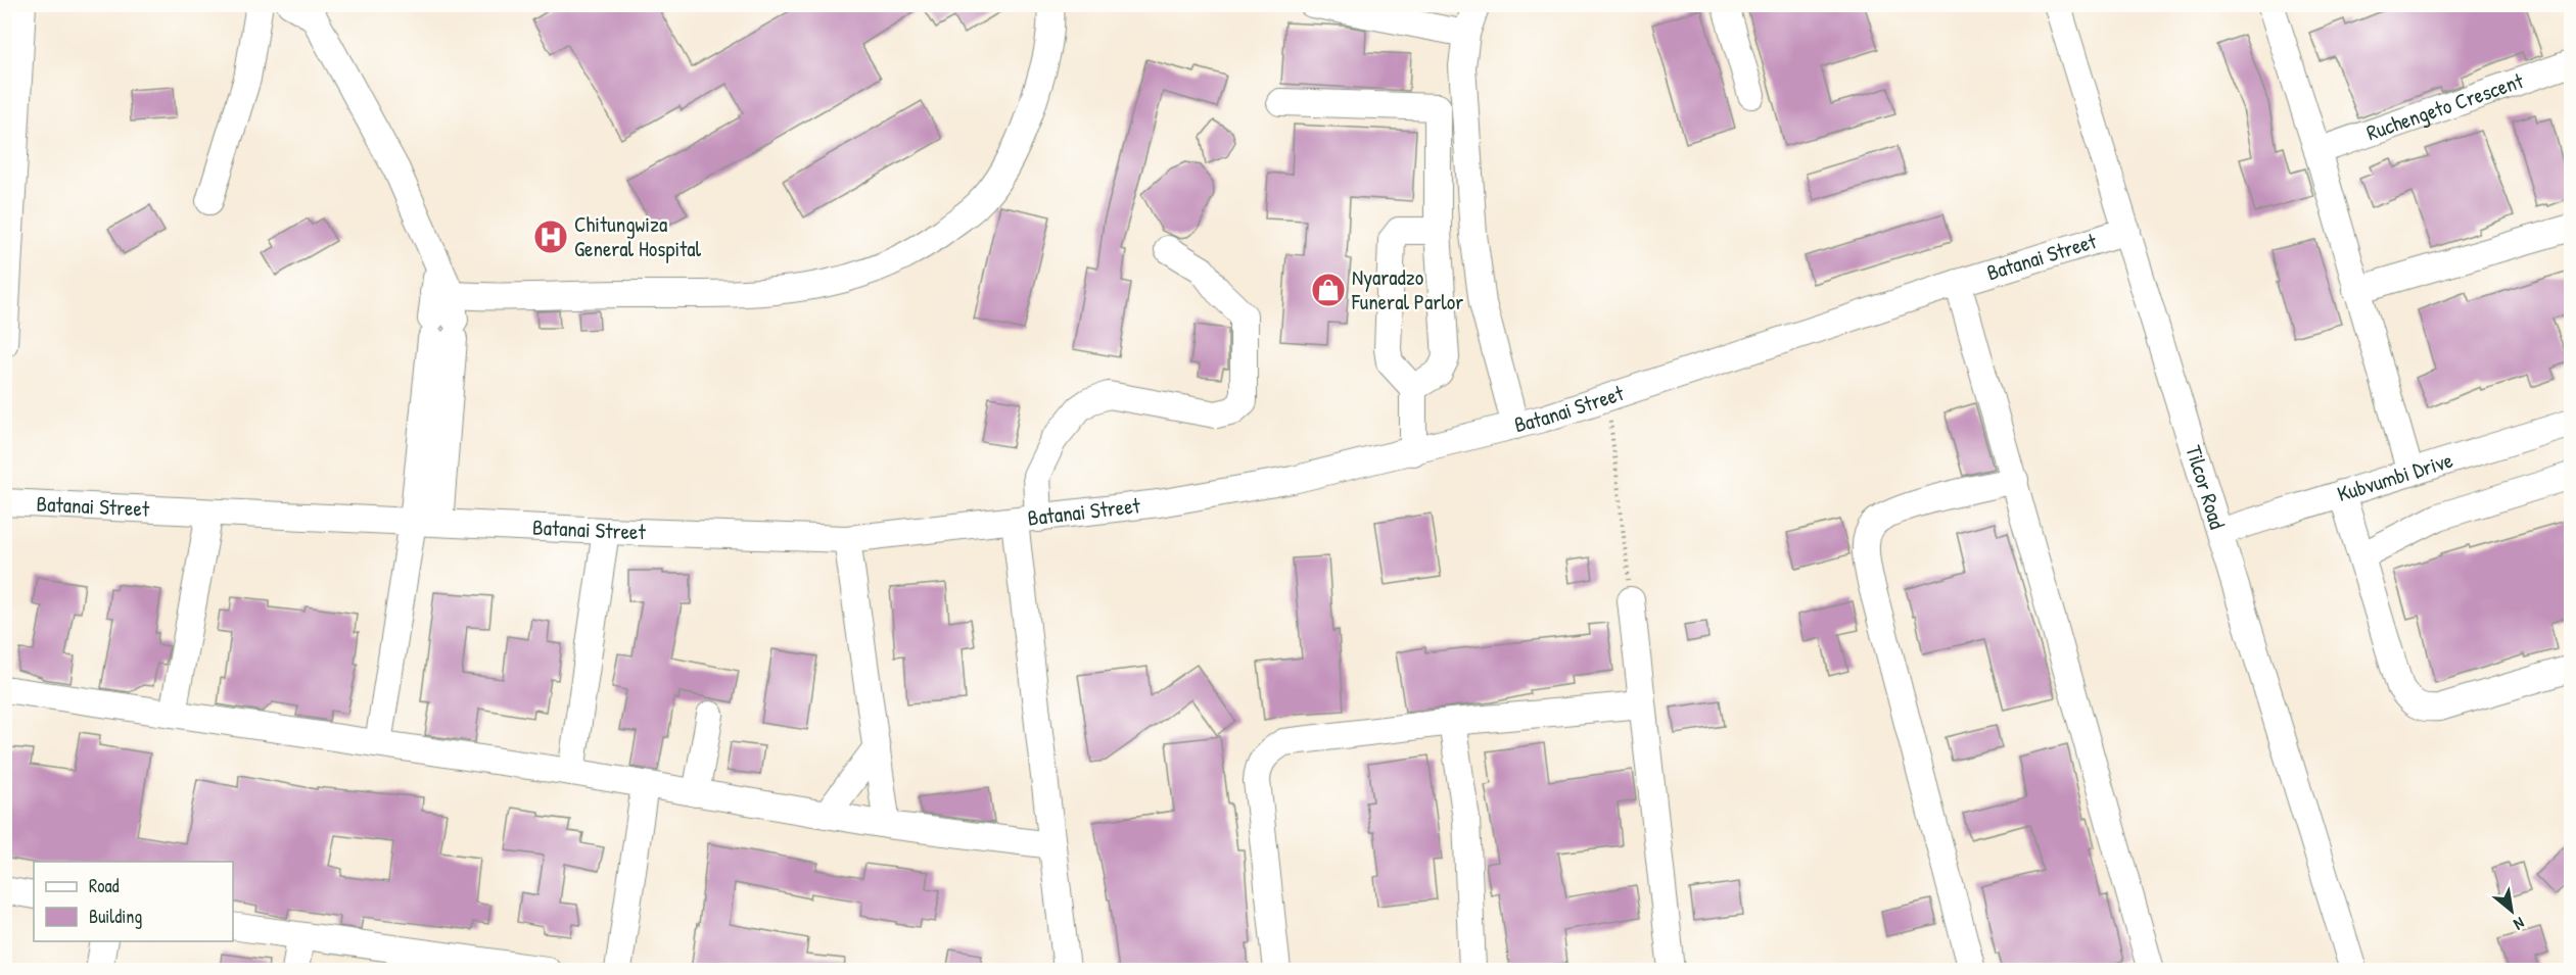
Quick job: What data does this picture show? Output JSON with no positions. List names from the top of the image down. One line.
{"streets":{"street":["Ruchengeto Crescent","Batanai Street","Kubvumbi Drive","Tilcor Road"]},"crossings":[["Batanai Street","Tilcor Road"],["Kubvumbi Drive","Tilcor Road"]],"places":{"hospital":["Chitungwiza General Hospital"],"shop":["Nyaradzo Funeral Parlor"]},"legend":["Road","Building"],"north":"bottom right"}
